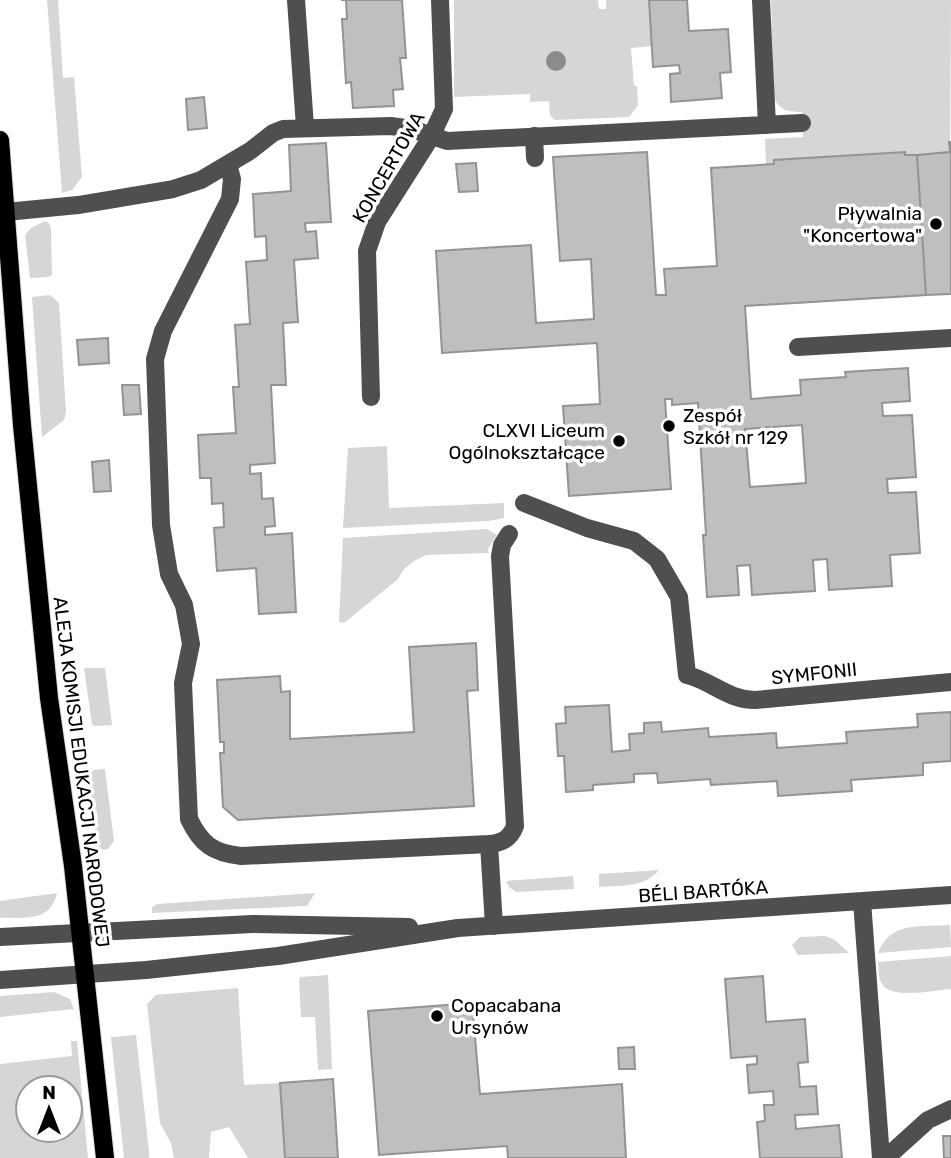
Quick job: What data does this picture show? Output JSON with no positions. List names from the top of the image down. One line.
{"streets":{"main road":["ALEJA KOMISJI EDUKACJI NARODOWEJ"],"street":["KONCERTOWA","SYMFONII","BÉLI BARTÓKA"]},"crossings":[["ALEJA KOMISJI EDUKACJI NARODOWEJ","BÉLI BARTÓKA"]],"places":["Pływalnia \"Koncertowa\"","Zespół Szkół nr 129","CLXVI Liceum Ogólnokształcące","Copacabana Ursynów"],"north":"top"}
